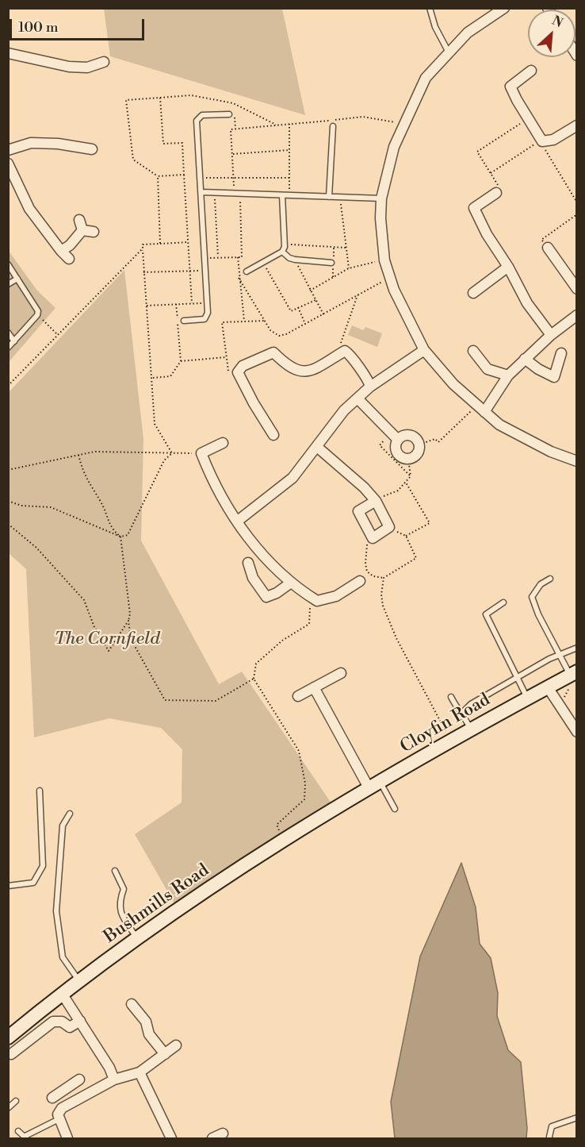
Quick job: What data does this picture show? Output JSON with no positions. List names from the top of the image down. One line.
{"streets":{"main road":["Cloyfin Road","Bushmills Road"]},"crossings":[["Cloyfin Road","Bushmills Road"]],"parks":["The Cornfield"],"scale_bar":"100 m","north":"top right"}
